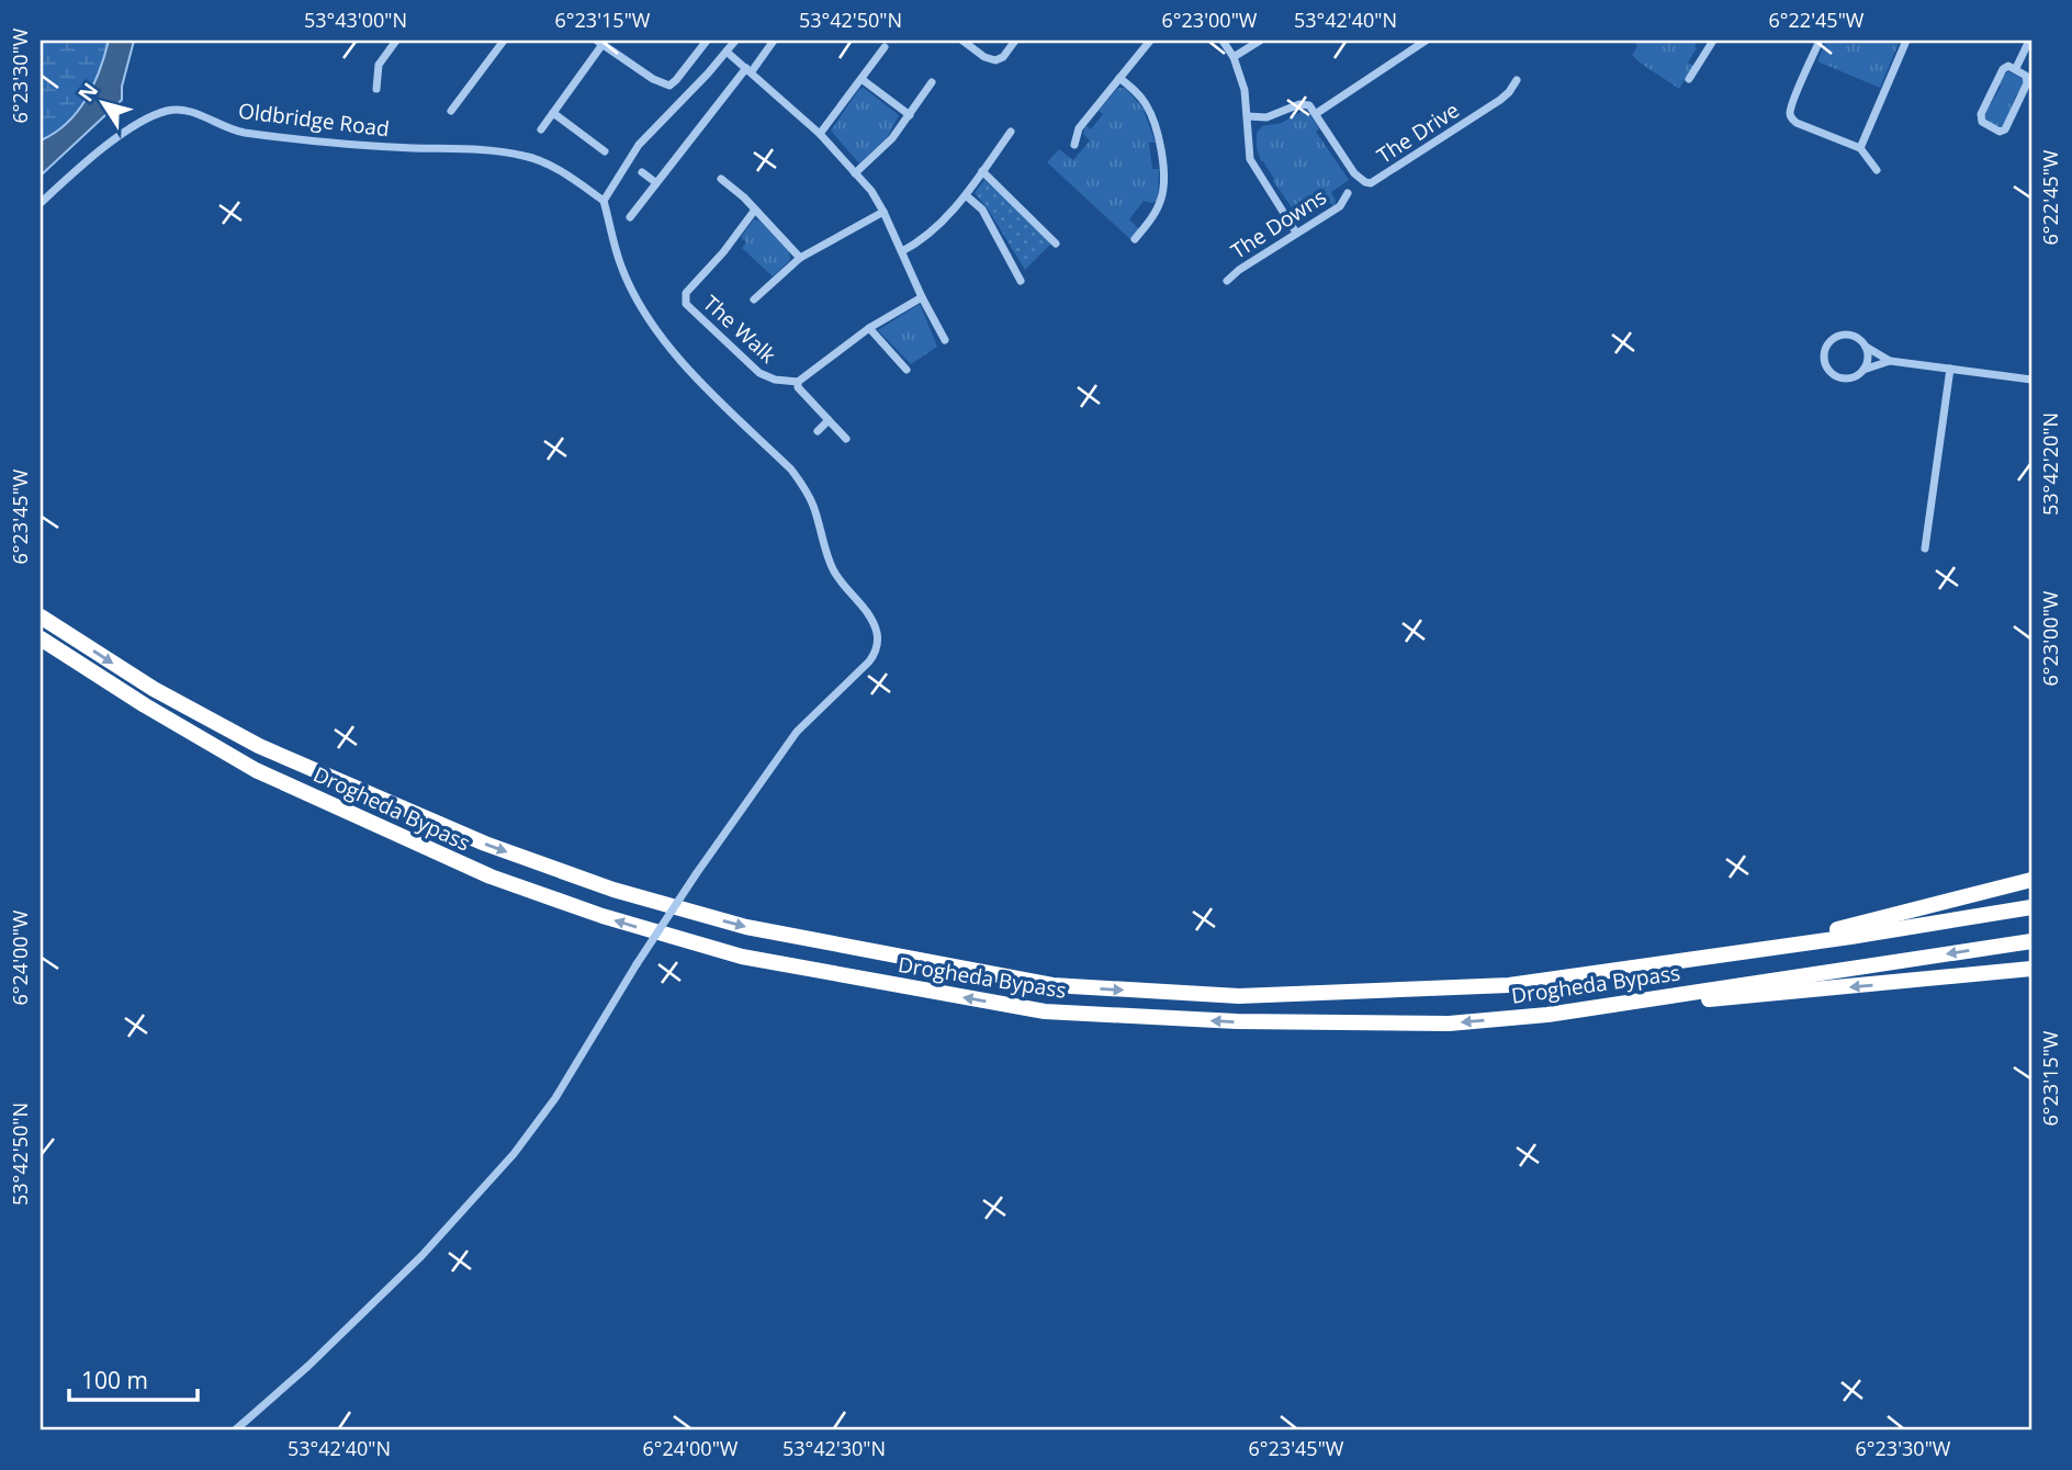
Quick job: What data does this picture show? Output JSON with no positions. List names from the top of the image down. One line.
{"streets":{"highway":["Drogheda Bypass"],"street":["Oldbridge Road","The Drive","The Downs","The Walk"]},"scale_bar":"100 m","north":"top left","coordinates":["53°43'00\"N","6°23'15\"W","53°42'50\"N","6°23'00\"W","53°42'40\"N","6°22'45\"W","6°23'30\"W","53°42'20\"N","6°23'45\"W","6°24'00\"W","53°42'30\"N"]}
